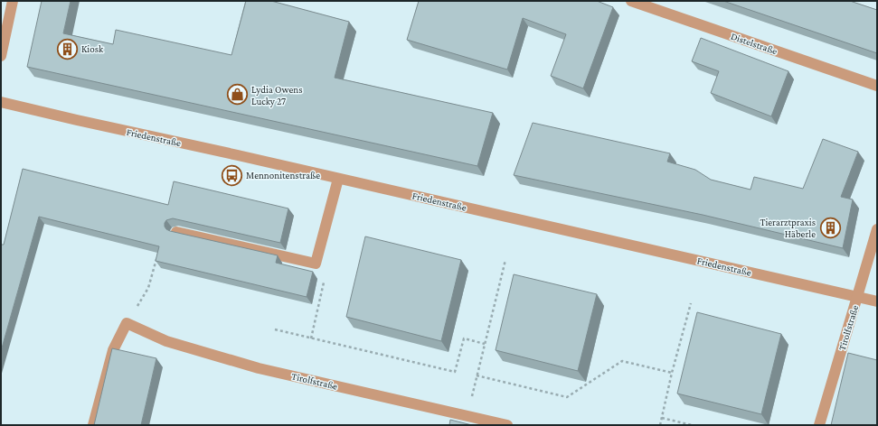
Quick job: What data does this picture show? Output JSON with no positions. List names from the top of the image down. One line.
{"streets":{"street":["Distelstraße","Friedenstraße","Tirolfstraße"]},"crossings":[["Friedenstraße","Tirolfstraße"]],"places":{"building":["Kiosk","Tierarztpraxis Häberle"],"shop":["Lydia Owens Lucky 27"],"bus stop":["Mennonitenstraße"]}}
